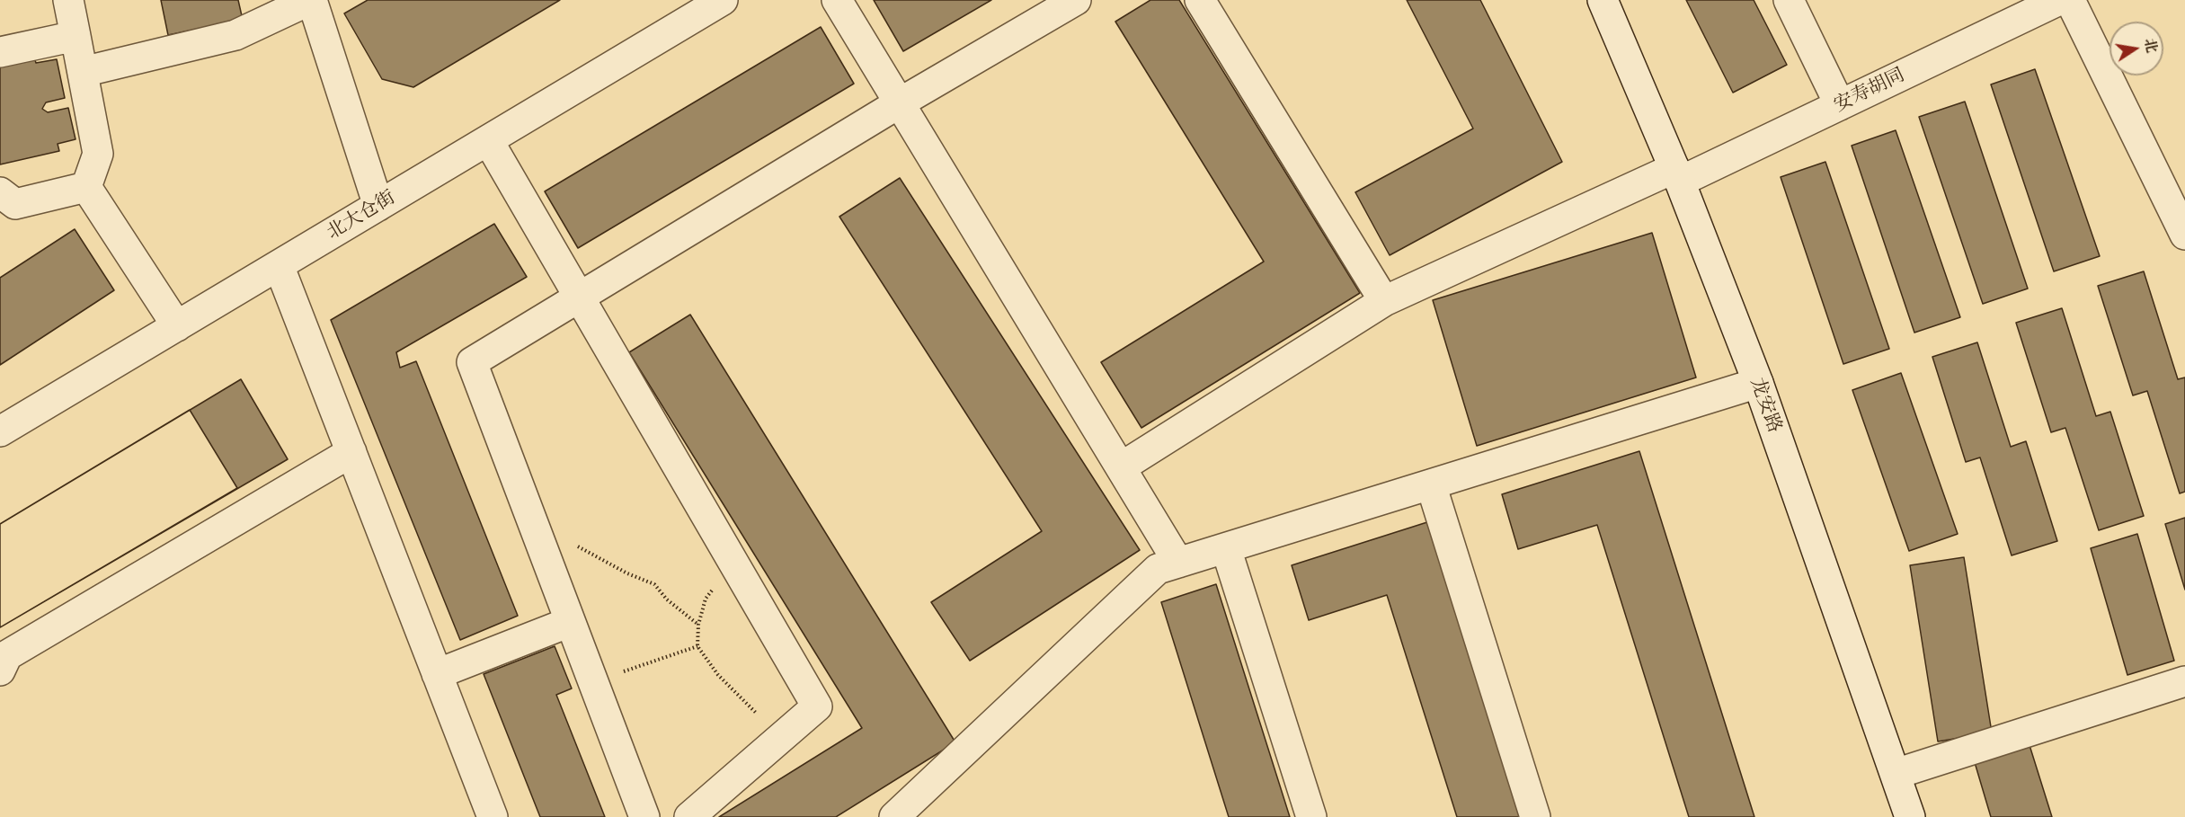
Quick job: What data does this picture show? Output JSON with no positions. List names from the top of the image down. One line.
{"streets":{"street":["安寿胡同","北大仓街","龙安路"]},"crossings":[["安寿胡同","龙安路"]],"north":"right"}
